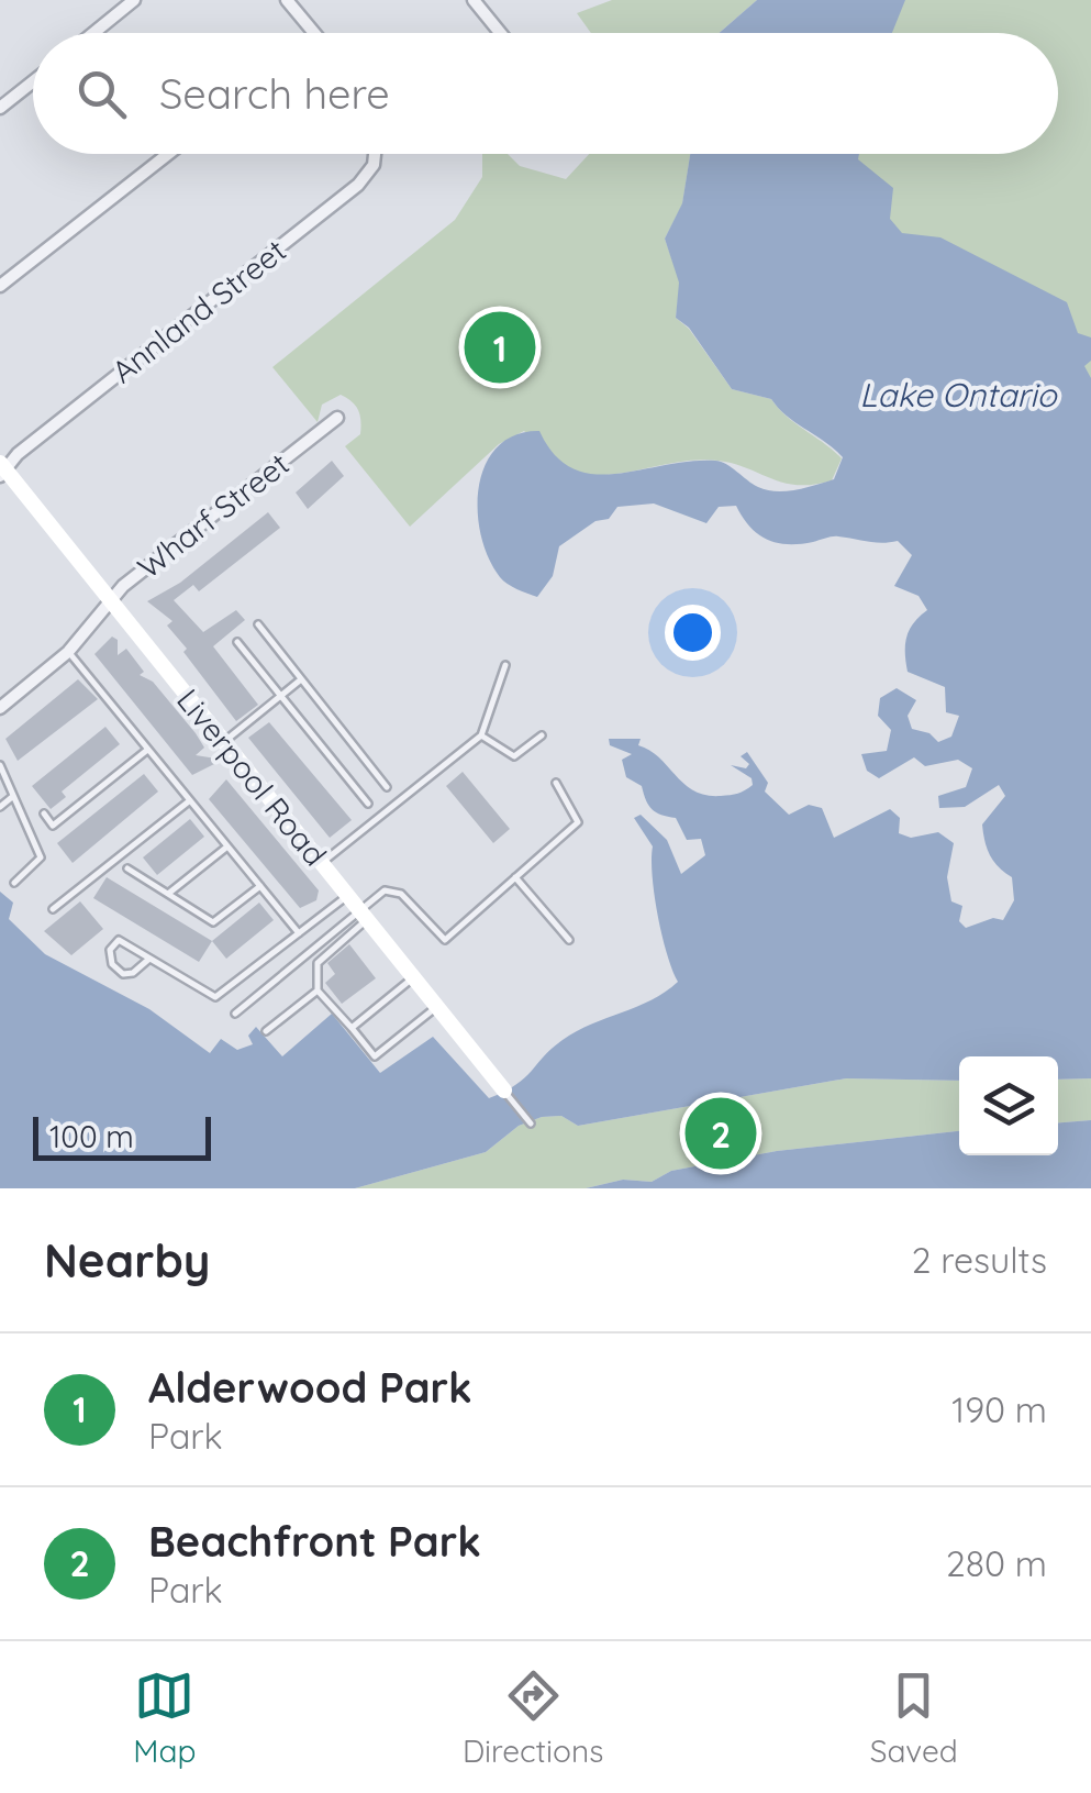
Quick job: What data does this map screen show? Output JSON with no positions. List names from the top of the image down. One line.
{"streets":{"street":["Annland Street","Wharf Street","Liverpool Road"]},"crossings":[["Annland Street","Liverpool Road"],["Wharf Street","Liverpool Road"]],"water":["Lake Ontario"],"scale_bar":"100 m","page":{"search":"Search here","pins":["1","2"],"scale":"100 m","heading":["Nearby","2 results"],"list":[{"mark":"1","name":"Alderwood Park","note":"Park","value":"190 m"},{"mark":"2","name":"Beachfront Park","note":"Park","value":"280 m"}],"nav":["Map","Directions","Saved"]}}
